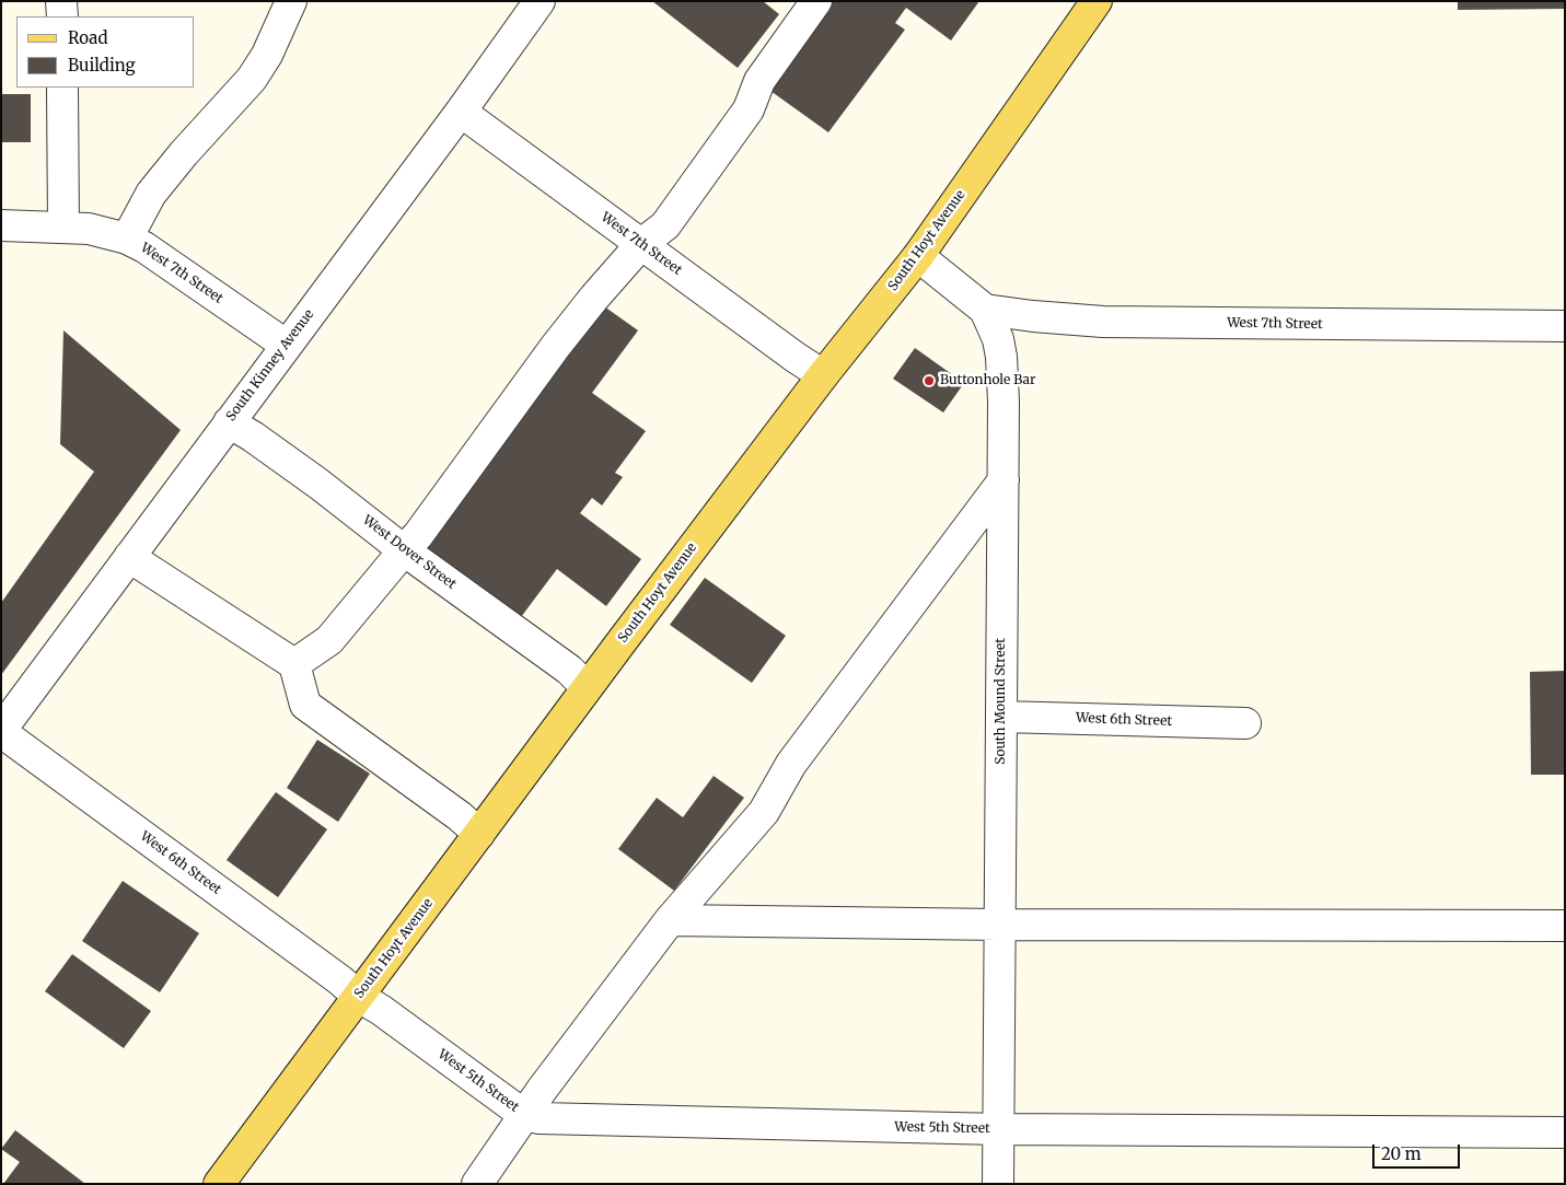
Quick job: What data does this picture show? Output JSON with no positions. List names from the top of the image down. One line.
{"streets":{"main road":["South Hoyt Avenue"],"street":["West 7th Street","South Kinney Avenue","West Dover Street","South Mound Street","West 6th Street","West 5th Street"]},"crossings":[["South Hoyt Avenue","West 7th Street"],["South Hoyt Avenue","West Dover Street"],["South Hoyt Avenue","South Mound Street"],["South Hoyt Avenue","West 6th Street"],["South Hoyt Avenue","West 5th Street"],["West 7th Street","South Kinney Avenue"],["West 7th Street","South Mound Street"],["South Kinney Avenue","West Dover Street"],["South Kinney Avenue","West 6th Street"],["South Mound Street","West 6th Street"],["South Mound Street","West 5th Street"],["West 6th Street","West 5th Street"]],"places":["Buttonhole Bar"],"legend":["Road","Building"],"scale_bar":"20 m"}
